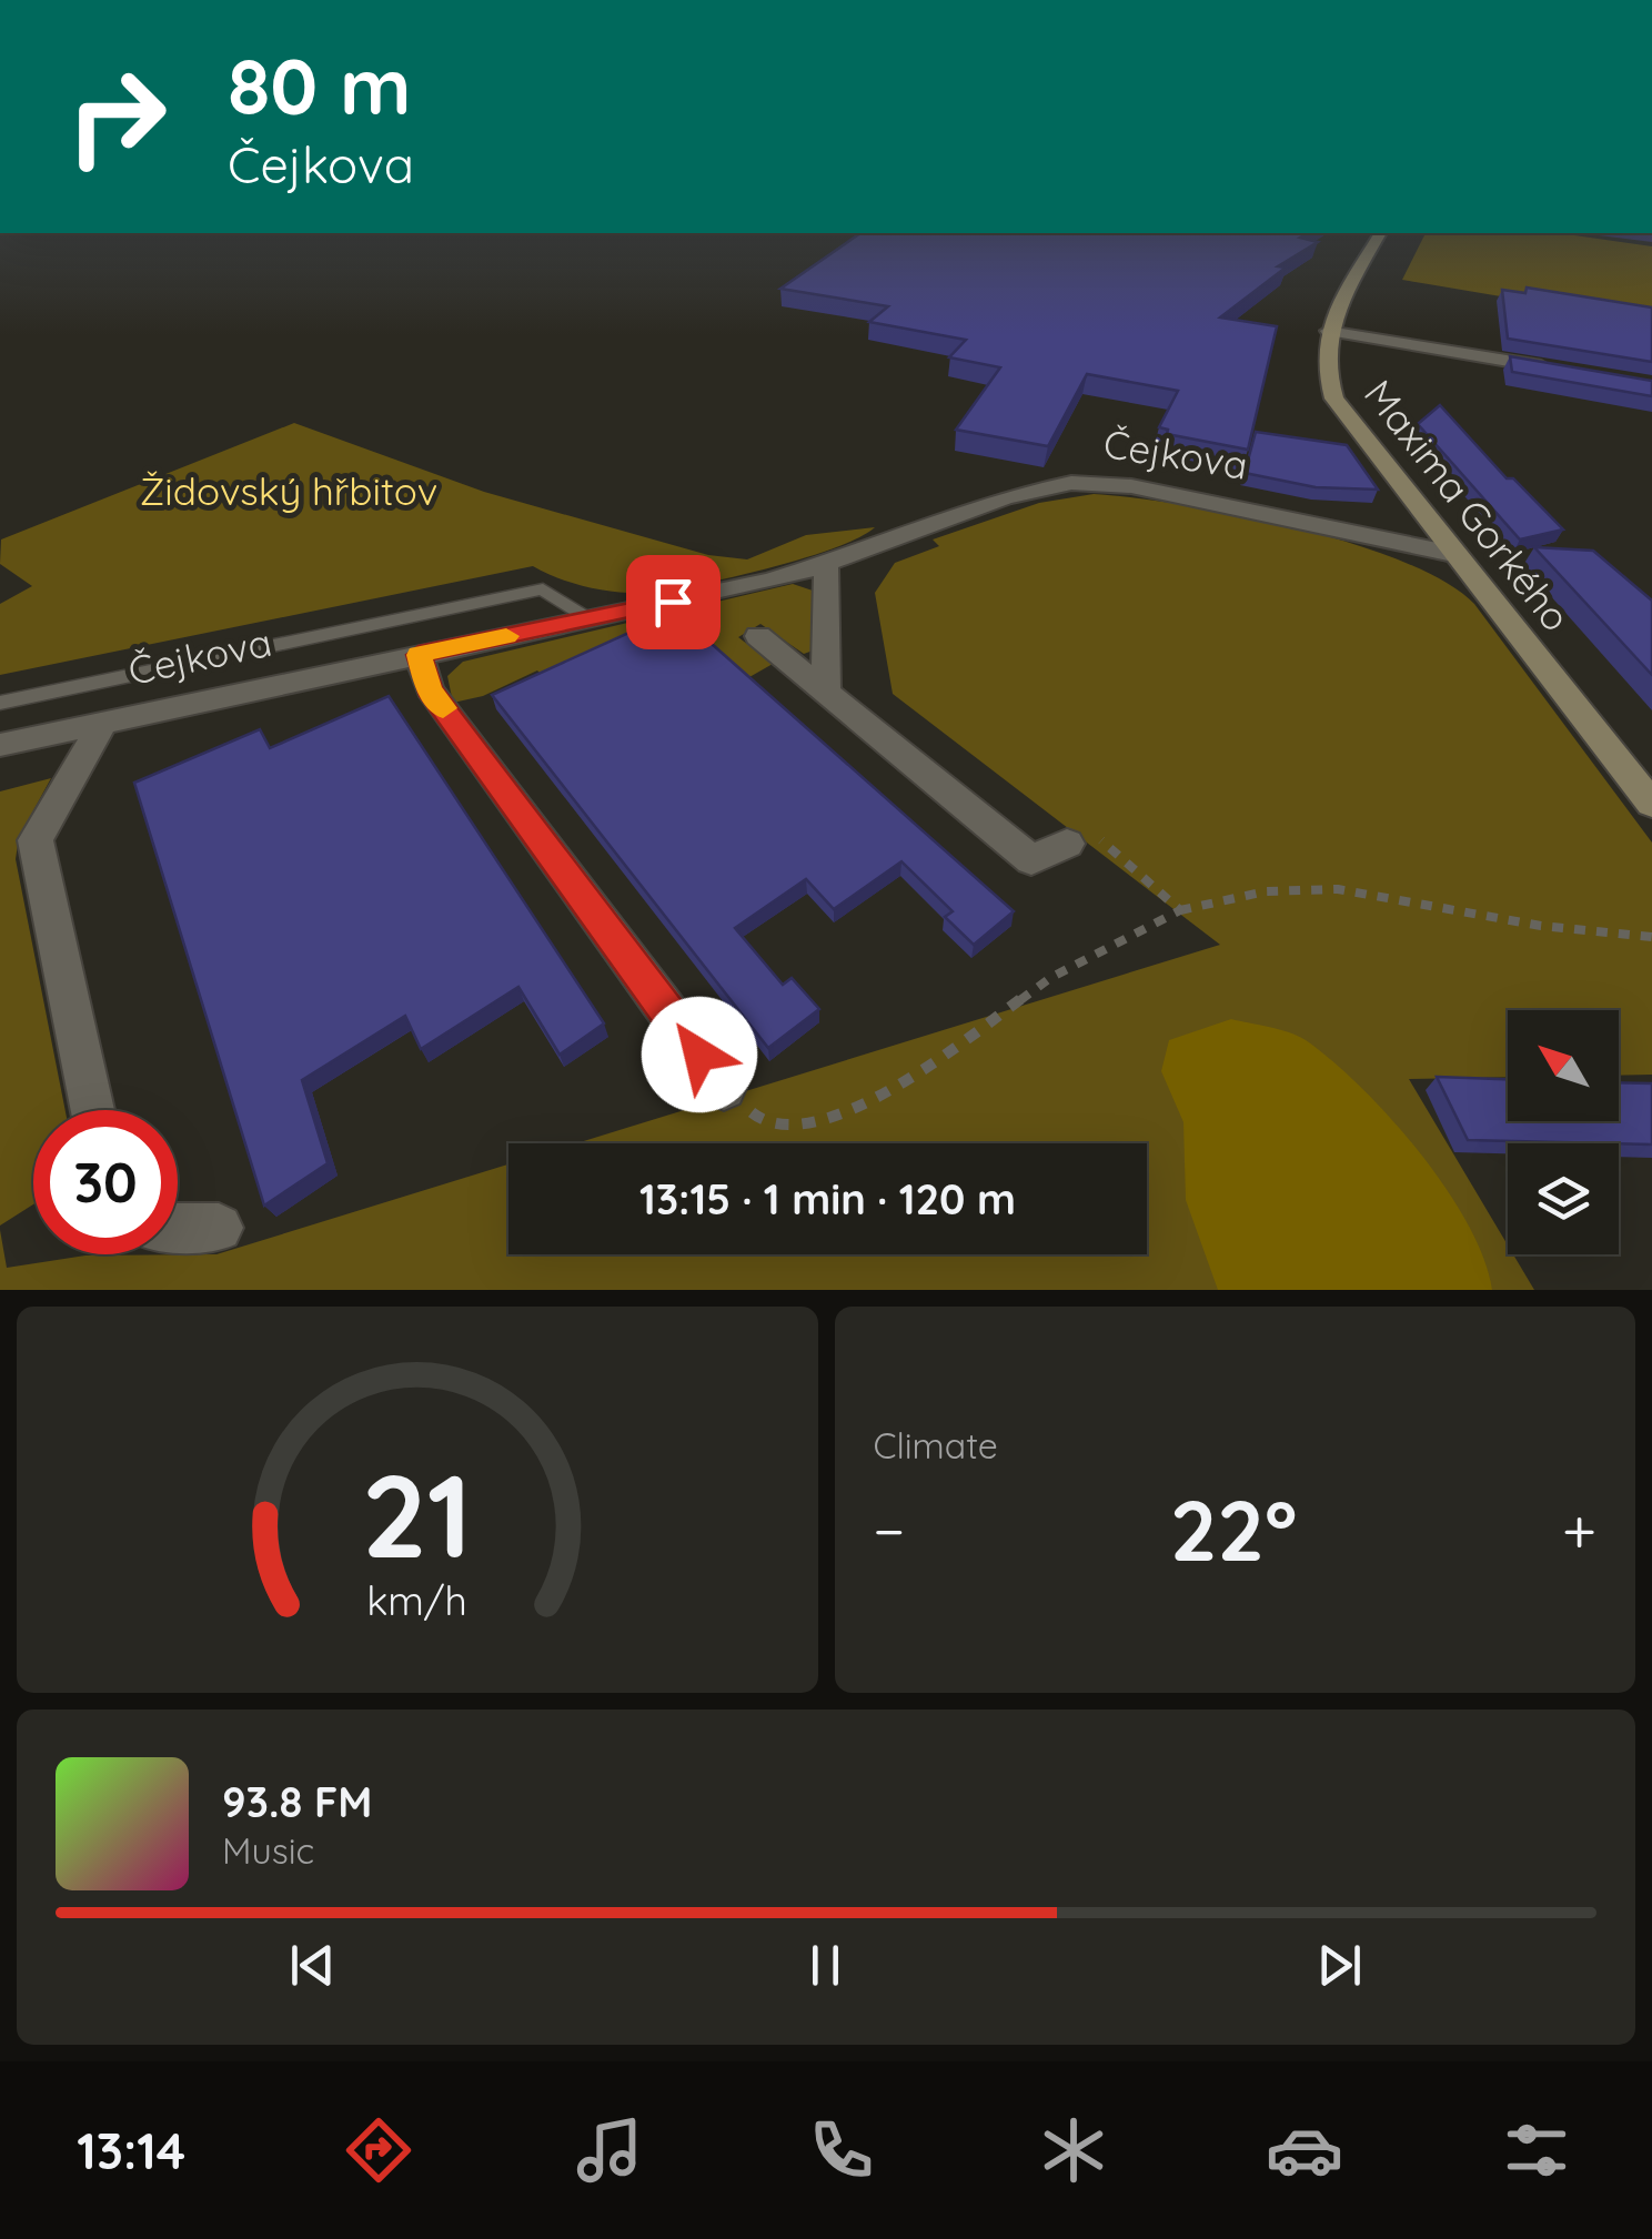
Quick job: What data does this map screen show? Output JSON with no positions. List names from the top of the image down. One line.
{"streets":{"street":["Čejkova","Maxima Gorkého"]},"crossings":[["Čejkova","Maxima Gorkého"]],"parks":["Židovský hřbitov"],"north":"top left","page":{"turn":["80 m","Čejkova"],"limit":"30","trip":"13:15 · 1 min · 120 m","tile":"Climate","heat":["−","22°","+"],"song":["93.8 FM","Music"],"tabs":"13:14","gauge":["21","km/h"]}}
